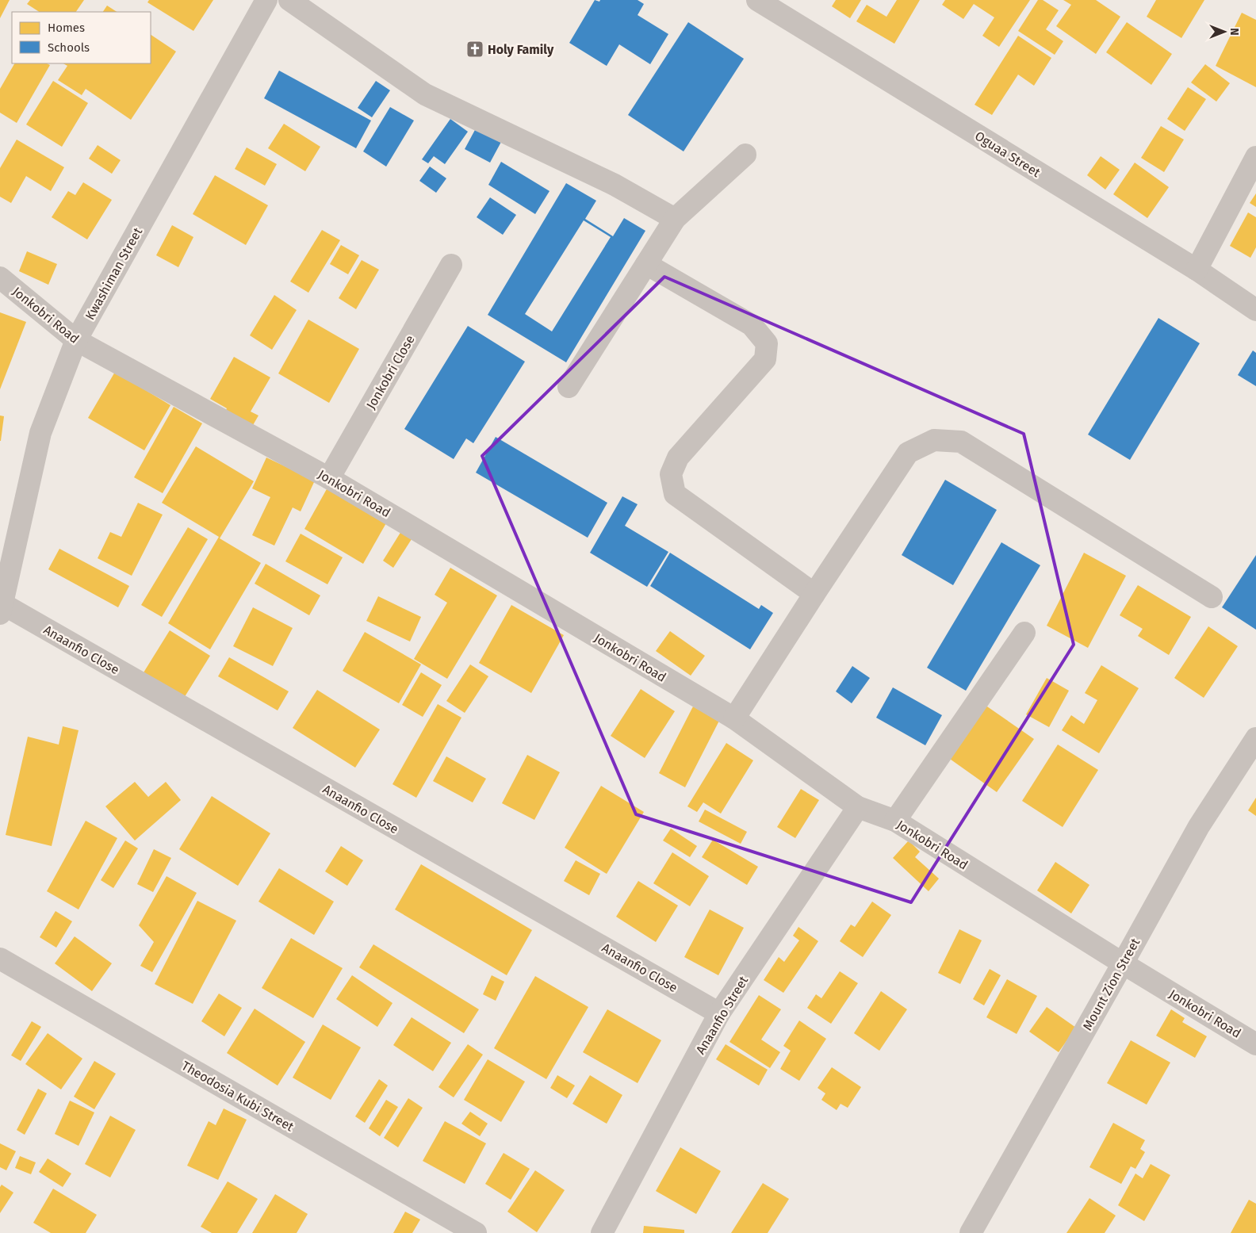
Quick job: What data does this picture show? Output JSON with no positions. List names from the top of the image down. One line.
{"streets":{"street":["Oguaa Street","Kwashiman Street","Jonkobri Road","Jonkobri Close","Anaanfio Close","Mount Zion Street","Anaanfio Street","Theodosia Kubi Street"]},"crossings":[["Kwashiman Street","Jonkobri Road"],["Kwashiman Street","Anaanfio Close"],["Jonkobri Road","Jonkobri Close"],["Jonkobri Road","Mount Zion Street"],["Jonkobri Road","Anaanfio Street"],["Anaanfio Close","Anaanfio Street"]],"places":{"church":["Holy Family"]},"legend":["Homes","Schools"],"north":"right"}
